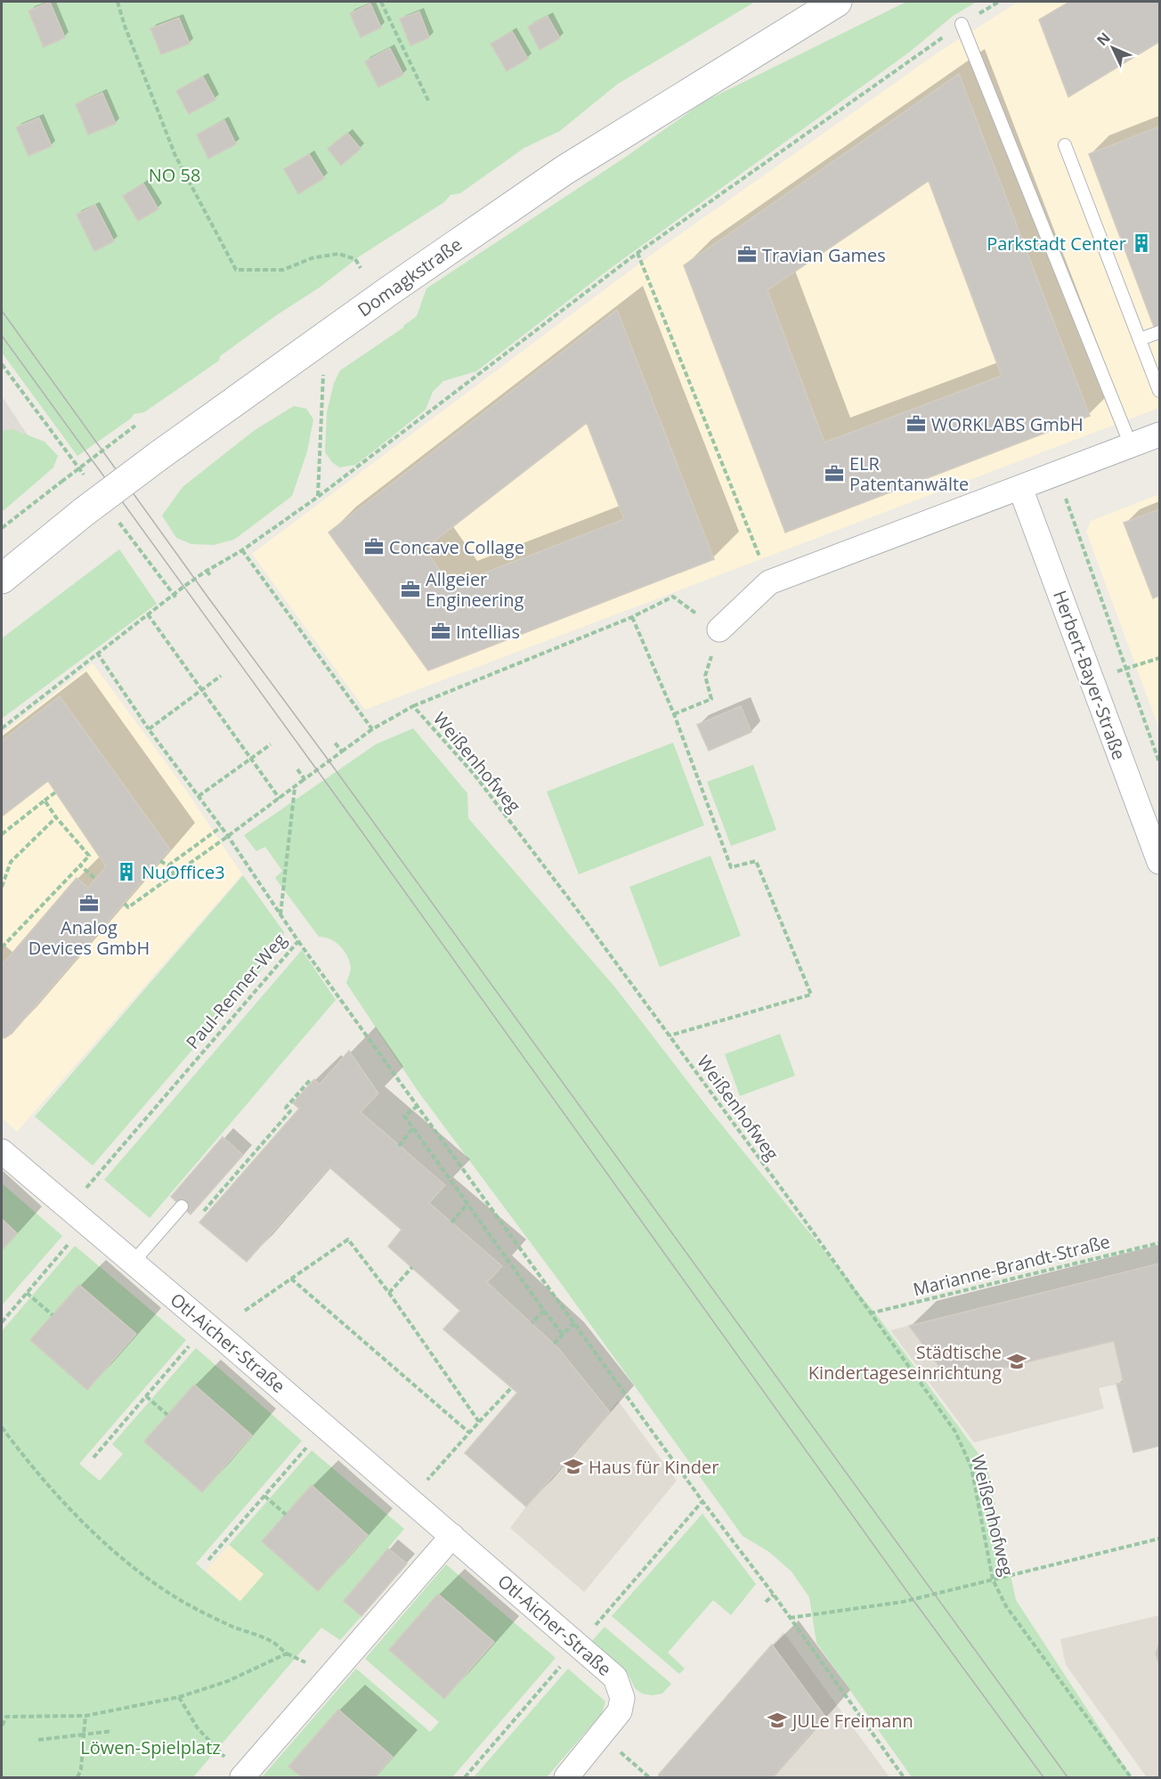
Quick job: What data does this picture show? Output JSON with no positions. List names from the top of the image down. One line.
{"streets":{"street":["Domagkstraße","Herbert-Bayer-Straße","Otl-Aicher-Straße"],"path":["Weißenhofweg","Paul-Renner-Weg","Marianne-Brandt-Straße"]},"crossings":[["Weißenhofweg","Paul-Renner-Weg"],["Weißenhofweg","Marianne-Brandt-Straße"],["Paul-Renner-Weg","Otl-Aicher-Straße"]],"parks":["NO 58","Löwen-Spielplatz"],"places":{"building":["Parkstadt Center","NuOffice3"],"office":["Travian Games","WORKLABS GmbH","ELR Patentanwälte","Concave Collage","Allgeier Engineering","Intellias","Analog Devices GmbH"],"school or university":["Städtische Kindertageseinrichtung","Haus für Kinder","JULe Freimann"]},"north":"top left"}
